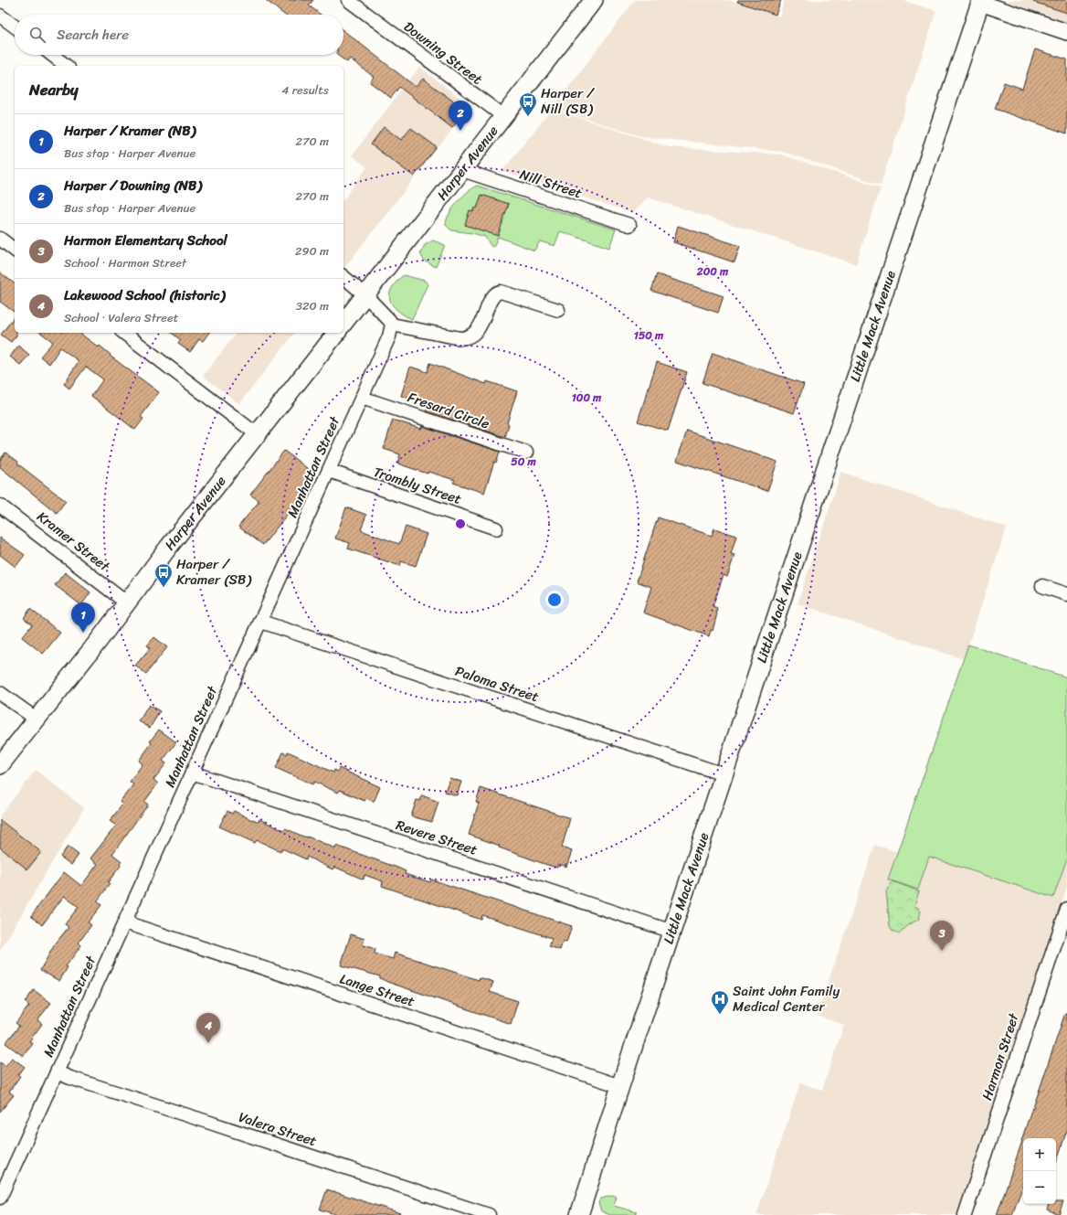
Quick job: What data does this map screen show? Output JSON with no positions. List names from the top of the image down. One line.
{"streets":{"main road":["Harper Avenue","Little Mack Avenue"],"street":["Downing Street","Nill Street","Fresard Circle","Manhattan Street","Trombly Street","Kramer Street","Paloma Street","Revere Street","Lange Street","Harmon Street","Valera Street"]},"crossings":[["Downing Street","Harper Avenue"],["Harper Avenue","Nill Street"],["Harper Avenue","Kramer Street"],["Little Mack Avenue","Paloma Street"],["Little Mack Avenue","Revere Street"],["Little Mack Avenue","Lange Street"],["Fresard Circle","Manhattan Street"],["Manhattan Street","Trombly Street"],["Manhattan Street","Paloma Street"],["Manhattan Street","Revere Street"],["Manhattan Street","Lange Street"],["Manhattan Street","Valera Street"]],"places":{"bus stop":["Harper / Nill (SB)","Harper / Kramer (SB)"],"hospital":["Saint John Family Medical Center"]},"page":{"search":"Search here","heading":["Nearby","4 results"],"pins":["2","1","3","4"],"list":[{"mark":"1","name":"Harper / Kramer (NB)","note":"Bus stop · Harper Avenue","value":"270 m"},{"mark":"2","name":"Harper / Downing (NB)","note":"Bus stop · Harper Avenue","value":"270 m"},{"mark":"3","name":"Harmon Elementary School","note":"School · Harmon Street","value":"290 m"},{"mark":"4","name":"Lakewood School (historic)","note":"School · Valera Street","value":"320 m"}],"map_buttons":["+","−"]},"rings":["200 m","150 m","100 m","50 m"]}
